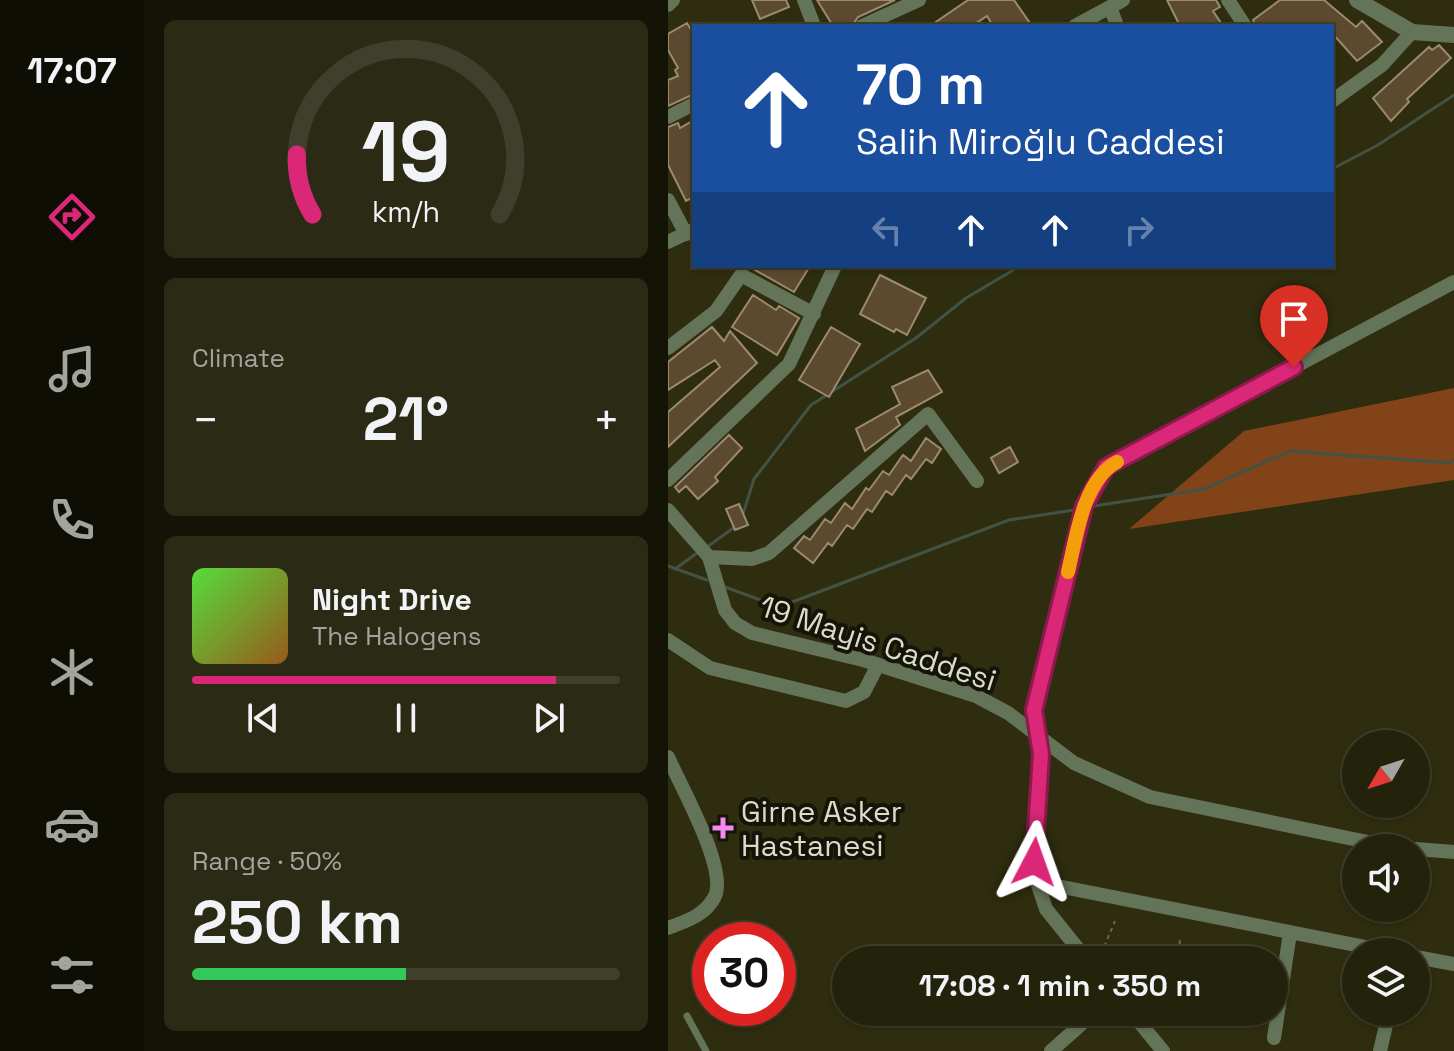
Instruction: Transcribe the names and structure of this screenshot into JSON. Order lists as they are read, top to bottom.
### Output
{
  "streets": {
    "street": ["19 Mayis Caddesi"]
  },
  "places": {
    "health": ["Girne Asker Hastanesi"]
  },
  "north": "bottom left",
  "page": {
    "tabs": "17:07",
    "turn": ["70 m", "Salih Miroğlu Caddesi"],
    "tile": [
      "Climate",
      ["Range · 50%", "250 km"]
    ],
    "heat": ["−", "21°", "+"],
    "song": ["Night Drive", "The Halogens"],
    "limit": "30",
    "trip": "17:08 · 1 min · 350 m",
    "gauge": ["19", "km/h"]
  }
}
